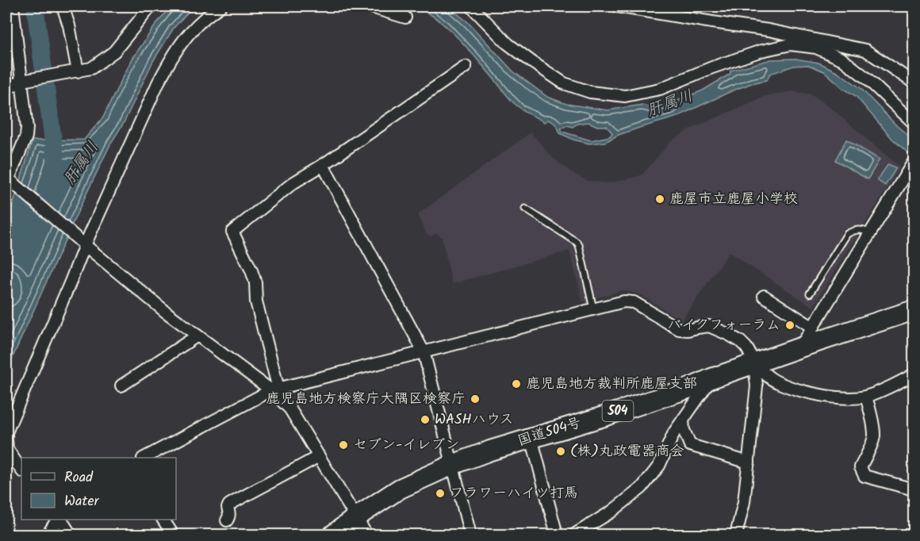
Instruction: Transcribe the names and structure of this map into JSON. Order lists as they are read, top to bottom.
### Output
{
  "streets": {
    "highway": ["504", "国道504号"]
  },
  "water": ["肝属川"],
  "places": [
    "鹿屋市立鹿屋小学校",
    "バイクフォーラム",
    "鹿児島地方裁判所鹿屋支部",
    "鹿児島地方検察庁大隅区検察庁",
    "WASHハウス",
    "セブン-イレブン",
    "(株)丸政電器商会",
    "フラワーハイツ打馬"
  ],
  "legend": ["Road", "Water"]
}
